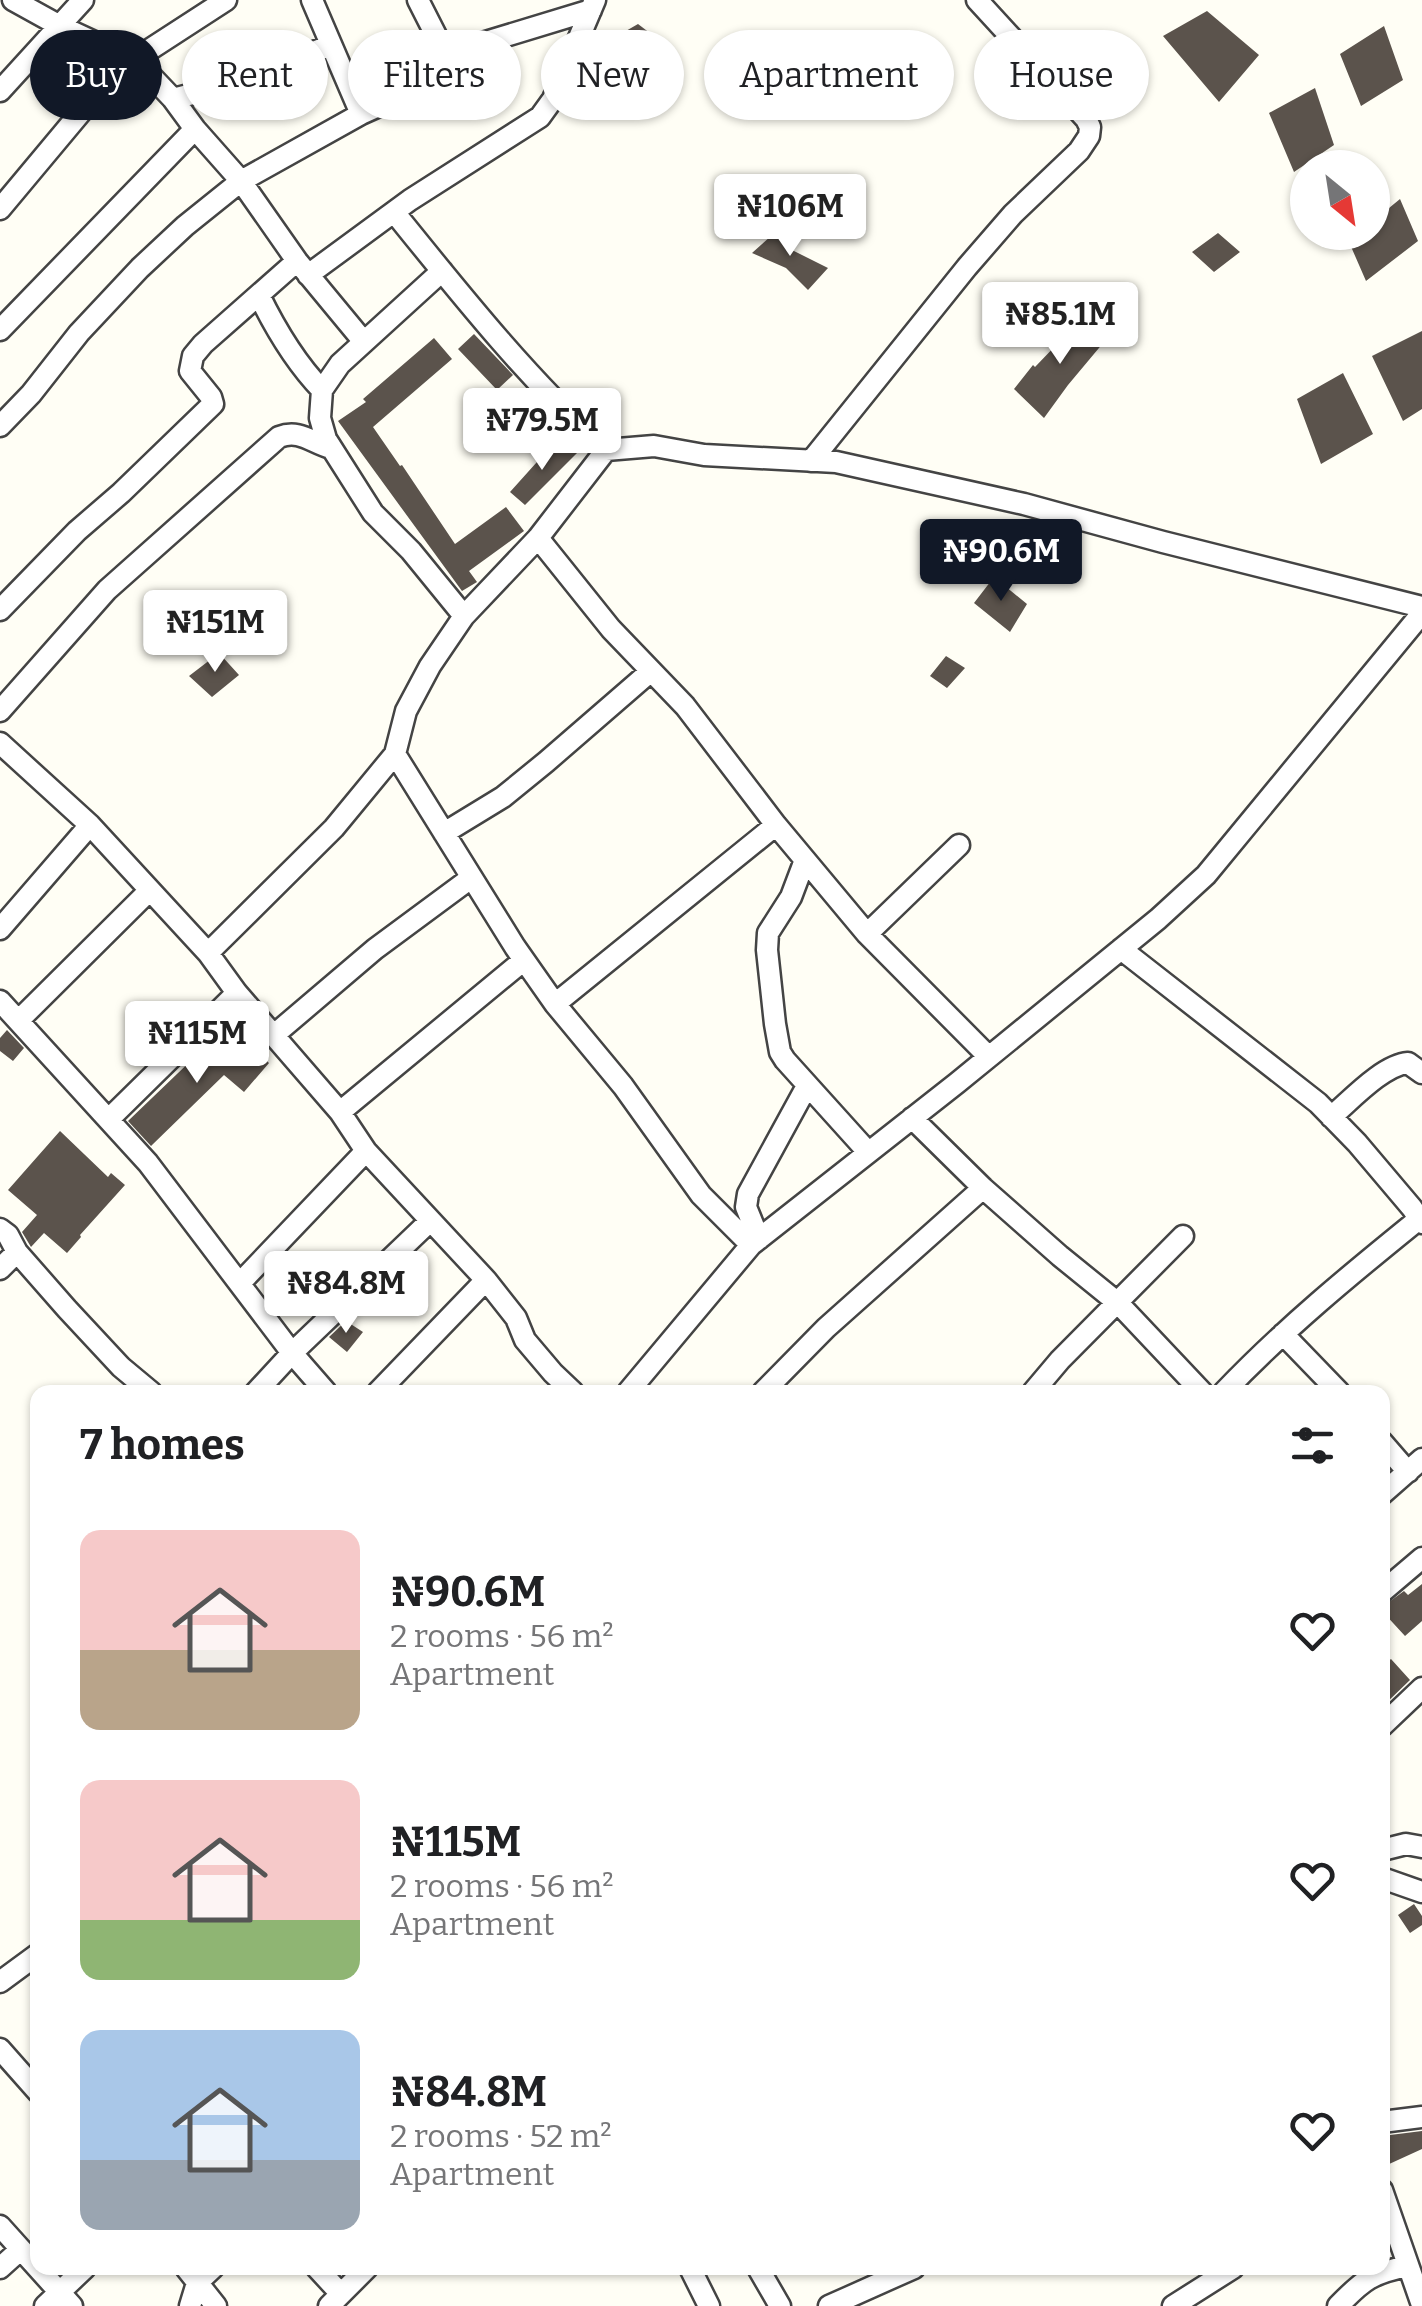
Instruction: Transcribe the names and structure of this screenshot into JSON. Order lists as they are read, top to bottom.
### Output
{
  "north": "bottom right",
  "page": {
    "chip": [
      "Buy",
      "Rent",
      "Filters",
      "New",
      "Apartment",
      "House"
    ],
    "price": [
      "₦106M",
      "₦85.1M",
      "₦79.5M",
      "₦90.6M",
      "₦151M",
      "₦115M",
      "₦84.8M"
    ],
    "heading": "7 homes",
    "list": [
      {
        "name": "₦90.6M",
        "note": "2 rooms · 56 m² · Apartment"
      },
      {
        "name": "₦115M",
        "note": "2 rooms · 56 m² · Apartment"
      },
      {
        "name": "₦84.8M",
        "note": "2 rooms · 52 m² · Apartment"
      }
    ]
  }
}
